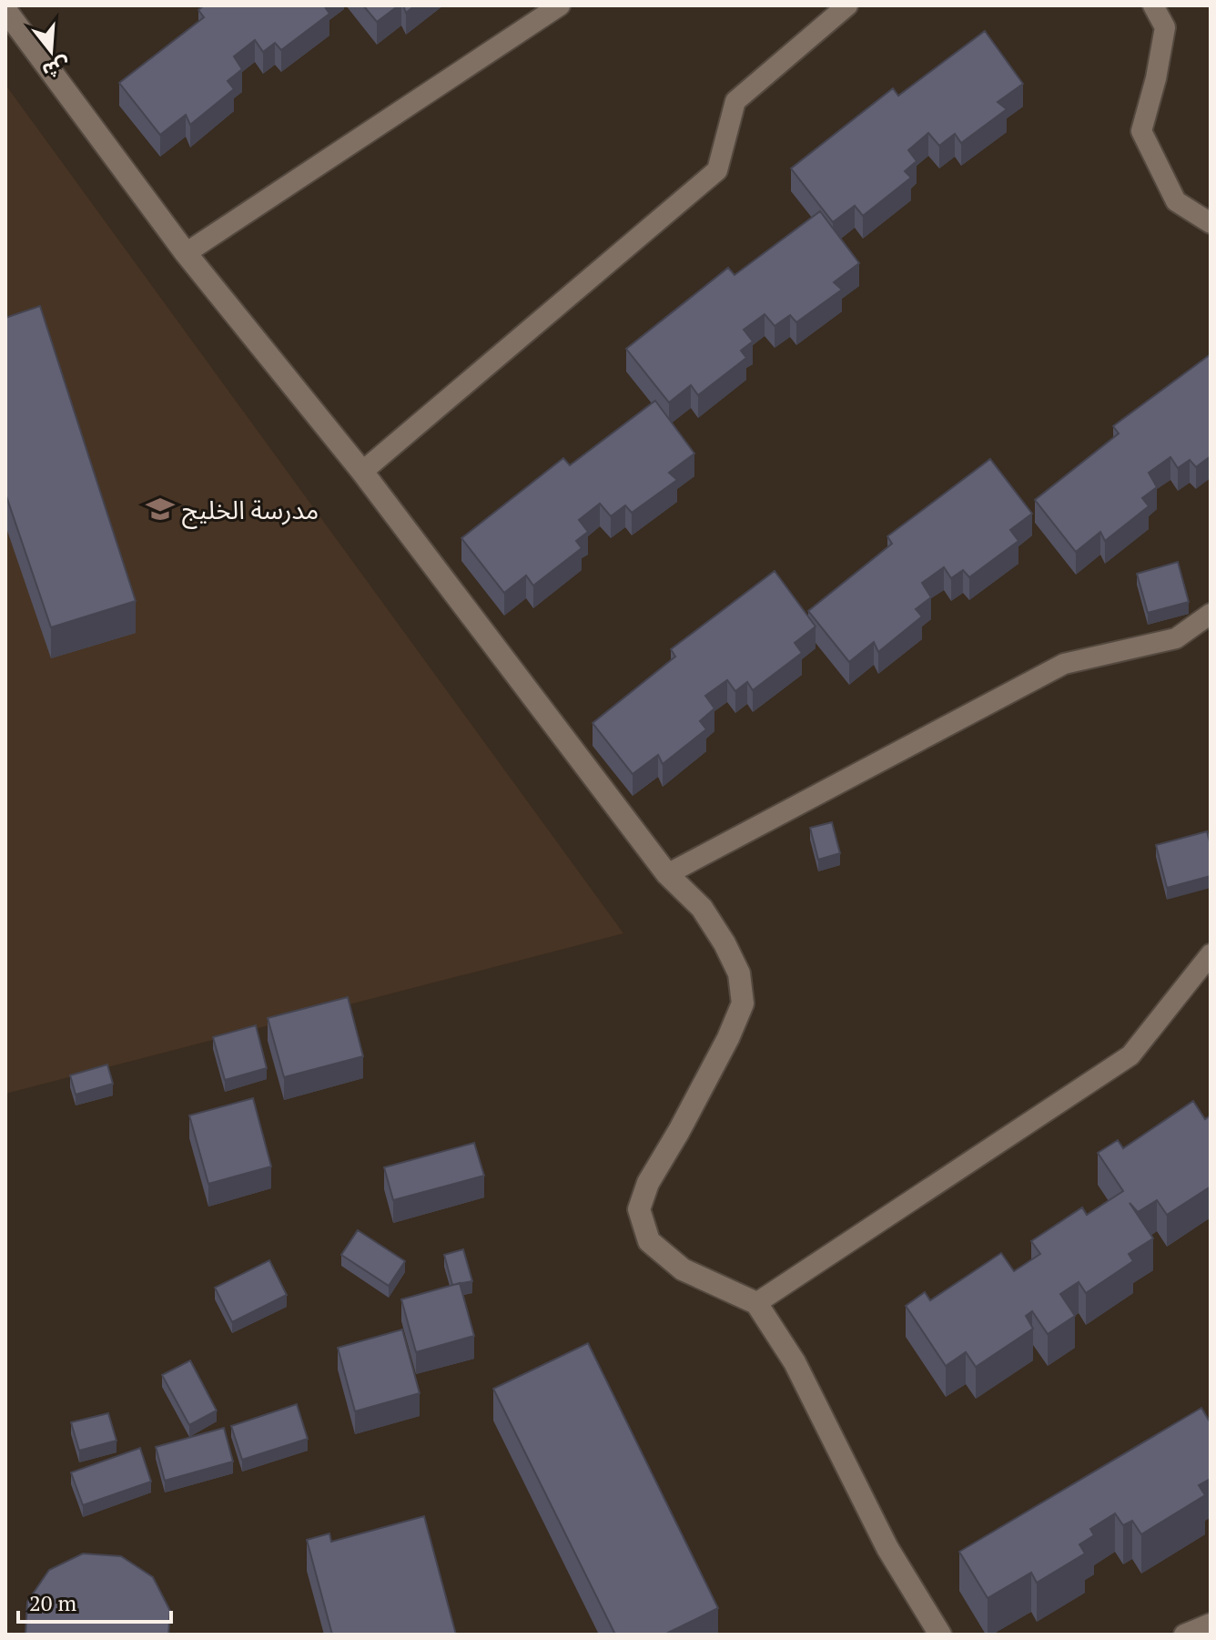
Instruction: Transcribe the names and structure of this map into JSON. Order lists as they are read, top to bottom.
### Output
{
  "places": {
    "school or university": ["مدرسة الخليج"]
  },
  "scale_bar": "20 m",
  "north": "bottom"
}
